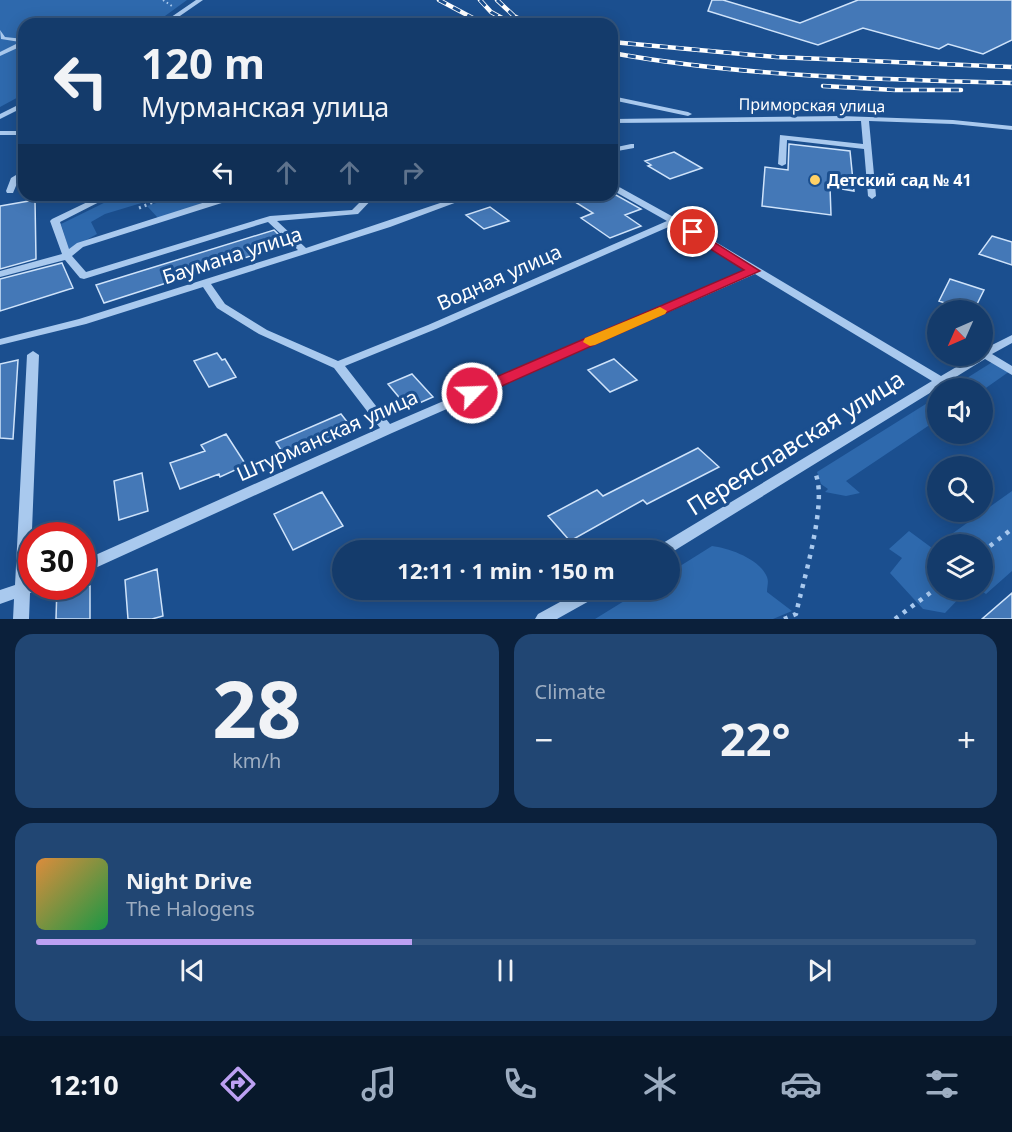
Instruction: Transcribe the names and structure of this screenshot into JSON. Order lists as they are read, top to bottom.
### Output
{
  "streets": {
    "street": [
      "Приморская улица",
      "Баумана улица",
      "Водная улица",
      "Штурманская улица",
      "Переяславская улица"
    ]
  },
  "places": ["Детский сад № 41"],
  "north": "bottom left",
  "page": {
    "turn": ["120 m", "Мурманская улица"],
    "limit": "30",
    "trip": "12:11 · 1 min · 150 m",
    "tile": [
      ["28", "km/h"],
      "Climate"
    ],
    "heat": ["−", "22°", "+"],
    "song": ["Night Drive", "The Halogens"],
    "tabs": "12:10"
  }
}
